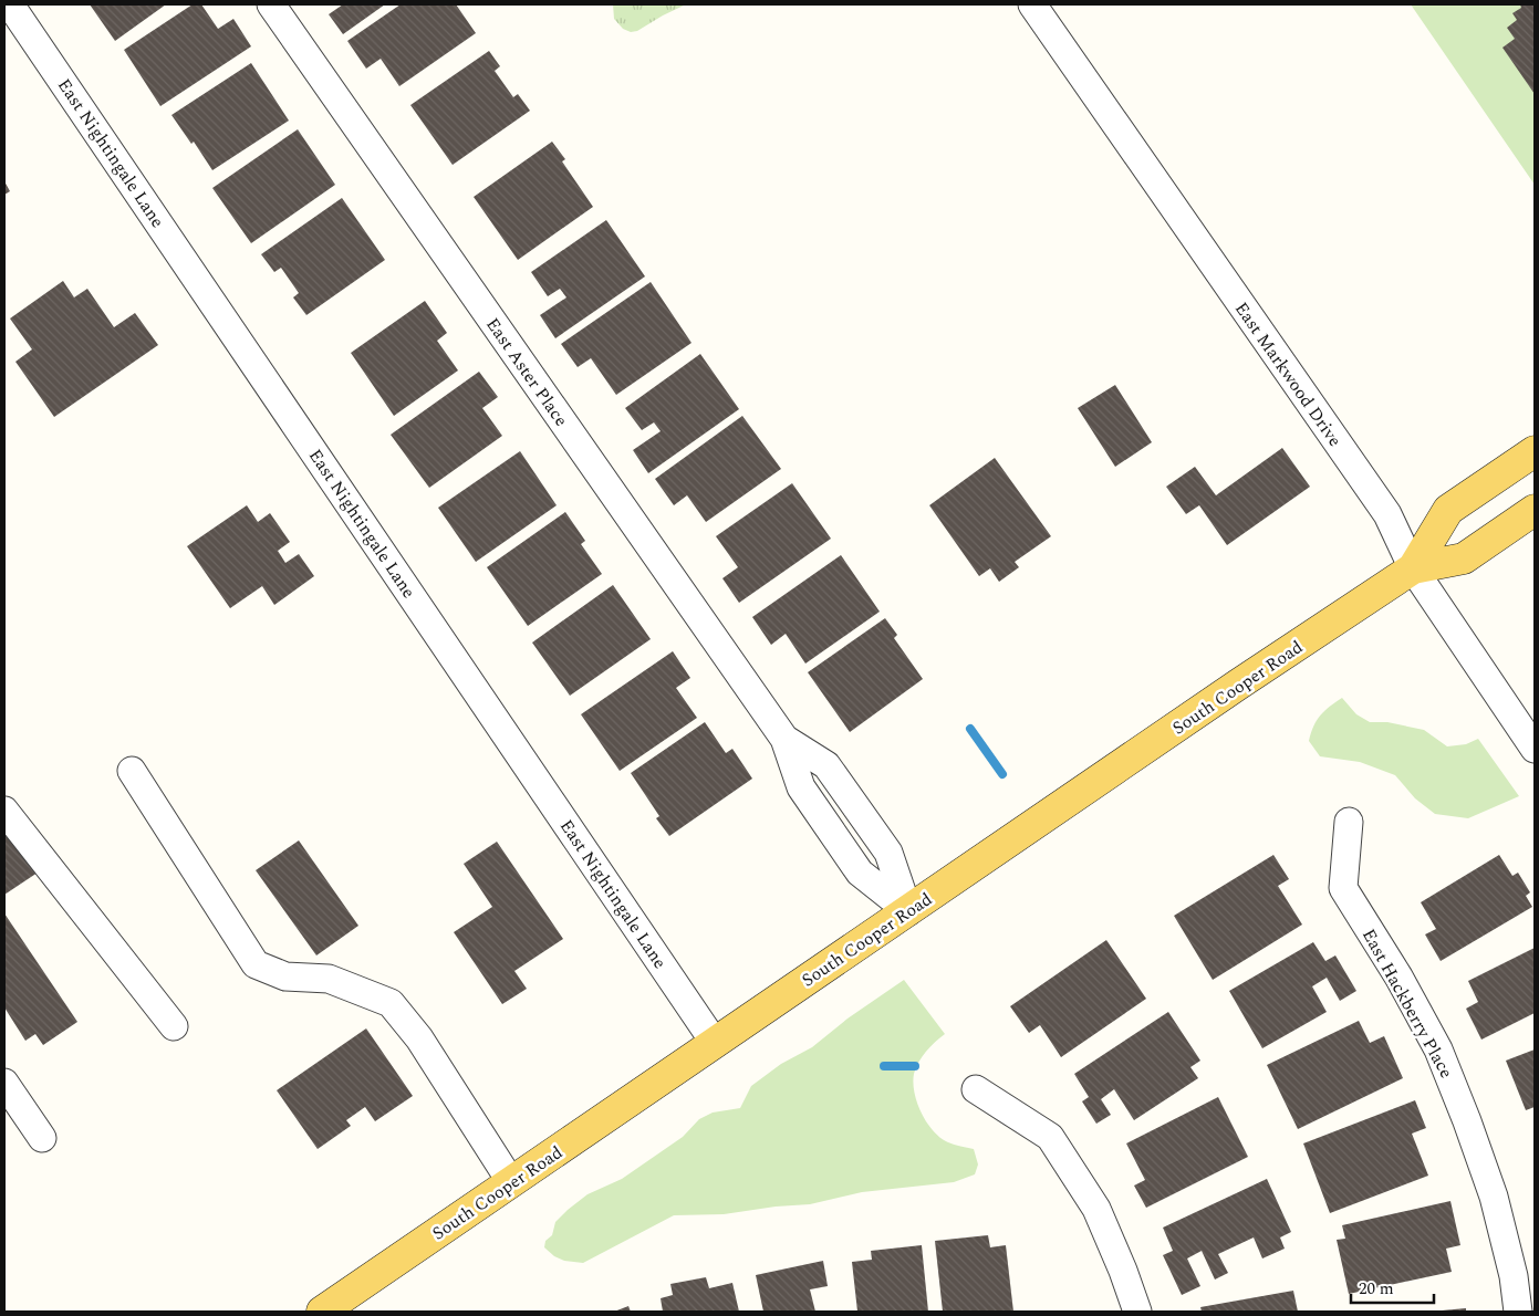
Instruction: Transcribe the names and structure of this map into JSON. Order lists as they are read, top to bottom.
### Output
{
  "streets": {
    "main road": ["South Cooper Road"],
    "street": [
      "East Nightingale Lane",
      "East Aster Place",
      "East Markwood Drive",
      "East Hackberry Place"
    ]
  },
  "crossings": [
    ["East Nightingale Lane", "South Cooper Road"],
    ["East Aster Place", "South Cooper Road"],
    ["East Markwood Drive", "South Cooper Road"]
  ],
  "scale_bar": "20 m"
}
